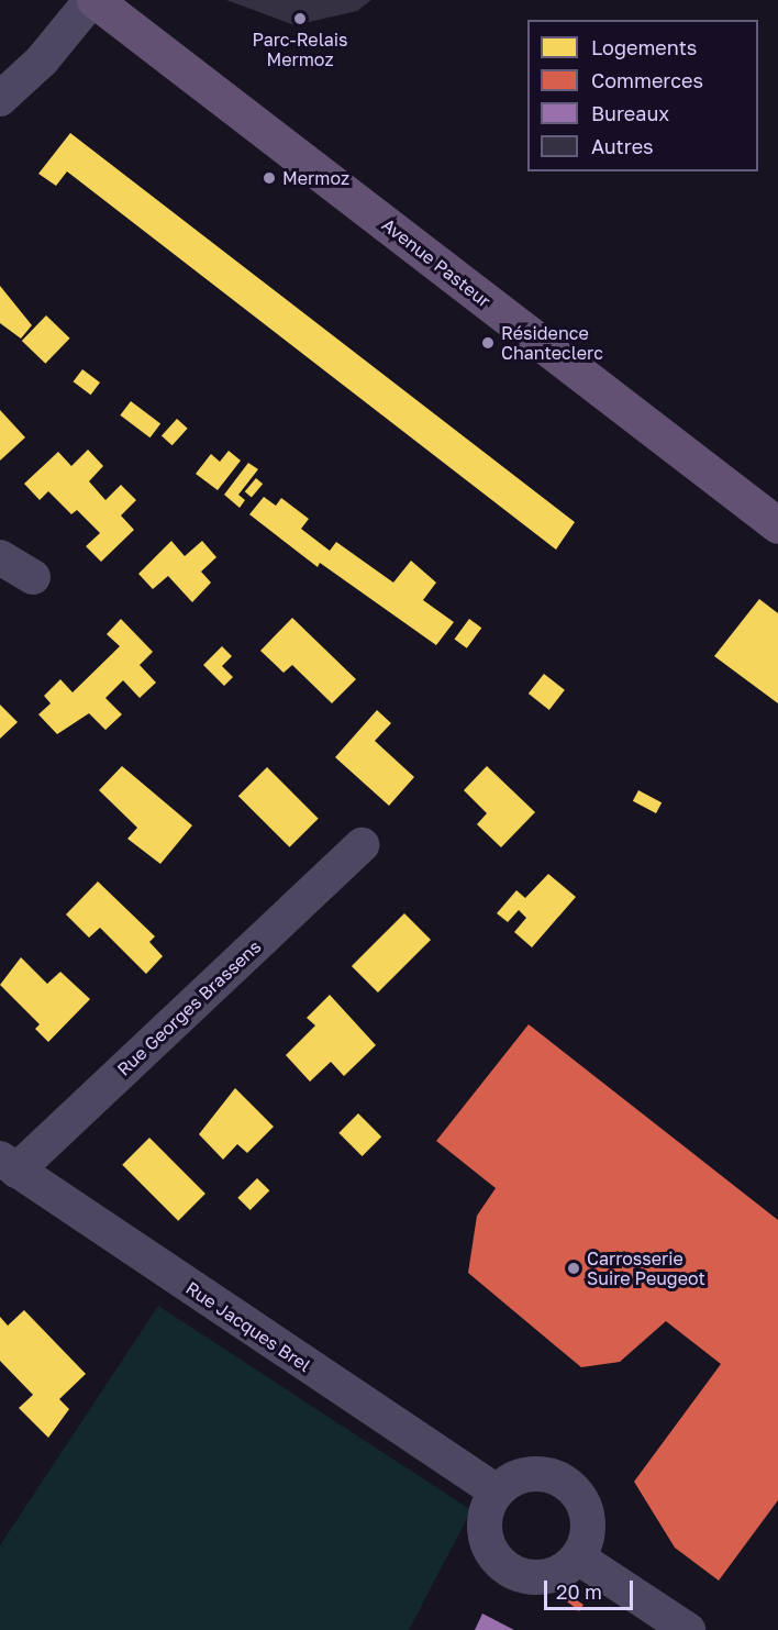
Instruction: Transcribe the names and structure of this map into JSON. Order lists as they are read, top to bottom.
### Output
{
  "streets": {
    "main road": ["Avenue Pasteur"],
    "street": ["Rue Georges Brassens", "Rue Jacques Brel"]
  },
  "crossings": [
    ["Rue Georges Brassens", "Rue Jacques Brel"]
  ],
  "places": [
    "Parc-Relais Mermoz",
    "Mermoz",
    "Résidence Chanteclerc",
    "Carrosserie Suire Peugeot"
  ],
  "legend": [
    "Logements",
    "Commerces",
    "Bureaux",
    "Autres"
  ],
  "scale_bar": "20 m"
}
